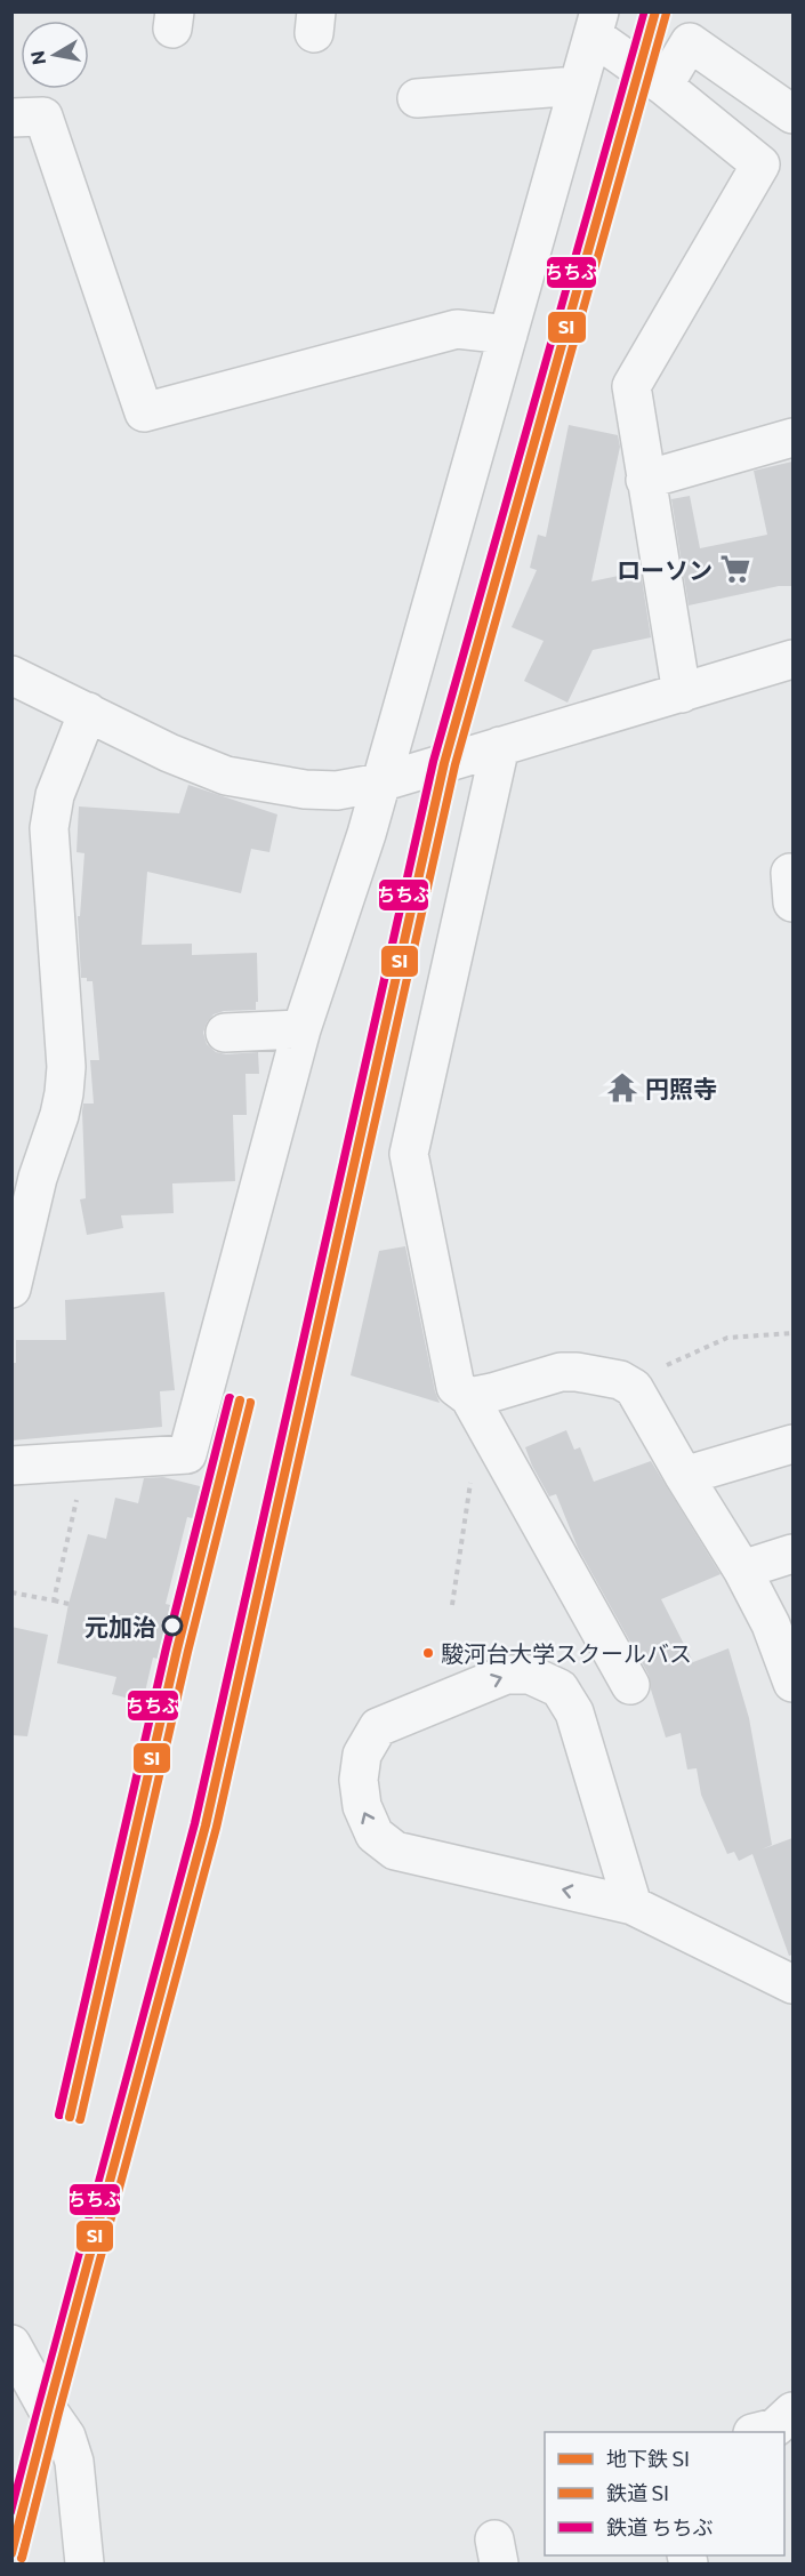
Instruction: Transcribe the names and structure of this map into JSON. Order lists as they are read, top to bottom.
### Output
{
  "places": {
    "supermarket": ["ローソン"],
    "temple": ["円照寺"],
    "other": ["元加治", "駿河台大学スクールバス"]
  },
  "lines": ["metro line SI", "rail line ちちぶ", "rail line SI"],
  "legend": ["地下鉄 SI", "鉄道 SI", "鉄道 ちちぶ"],
  "north": "left"
}
